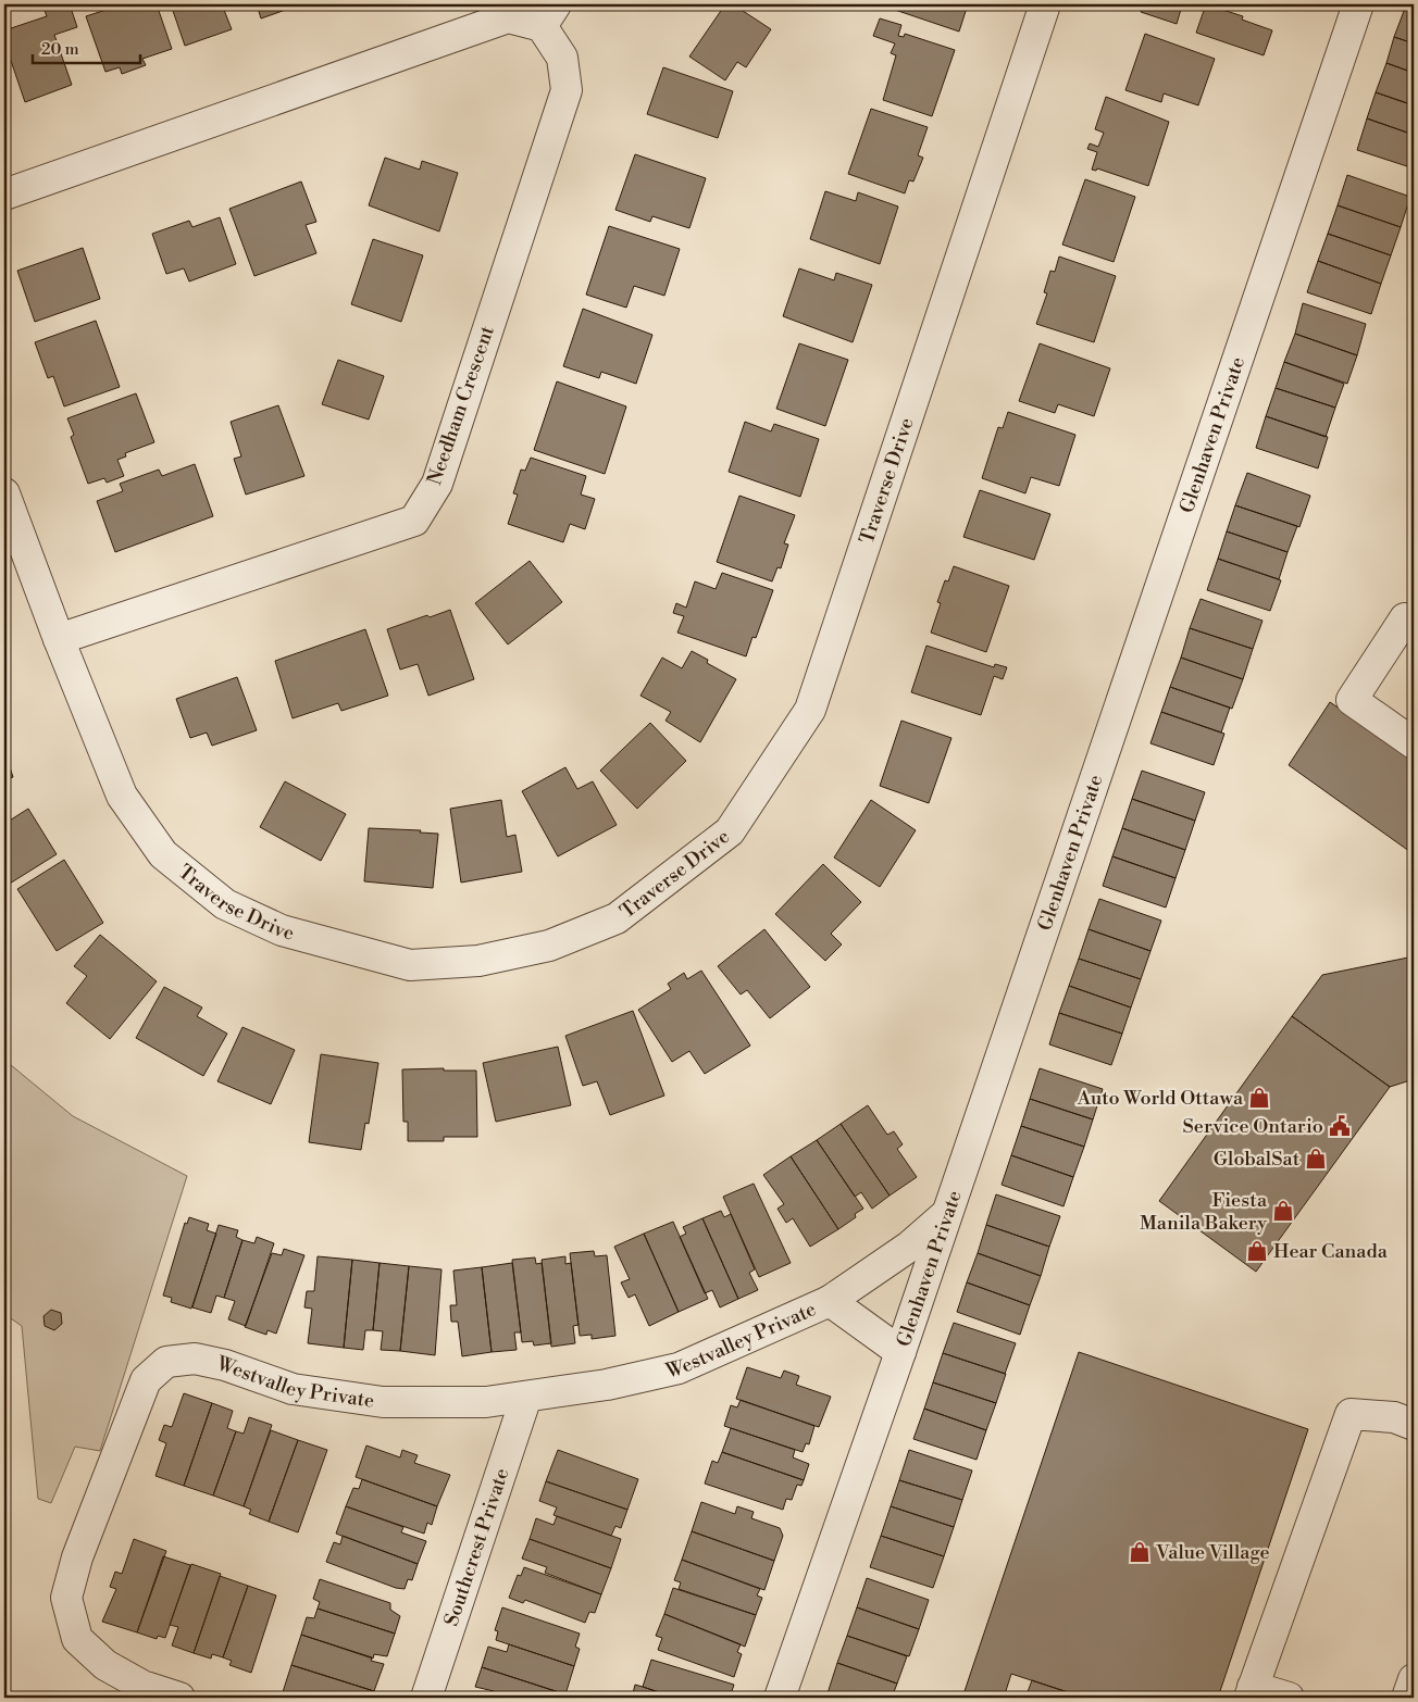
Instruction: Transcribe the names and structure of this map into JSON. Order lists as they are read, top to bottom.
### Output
{
  "streets": {
    "street": [
      "Needham Crescent",
      "Glenhaven Private",
      "Traverse Drive",
      "Westvalley Private",
      "Southcrest Private"
    ]
  },
  "crossings": [
    ["Needham Crescent", "Traverse Drive"],
    ["Glenhaven Private", "Westvalley Private"],
    ["Westvalley Private", "Southcrest Private"]
  ],
  "places": {
    "shop": [
      "Auto World Ottawa",
      "GlobalSat",
      "Fiesta Manila Bakery",
      "Hear Canada",
      "Value Village"
    ],
    "public building": ["Service Ontario"]
  },
  "scale_bar": "20 m"
}
